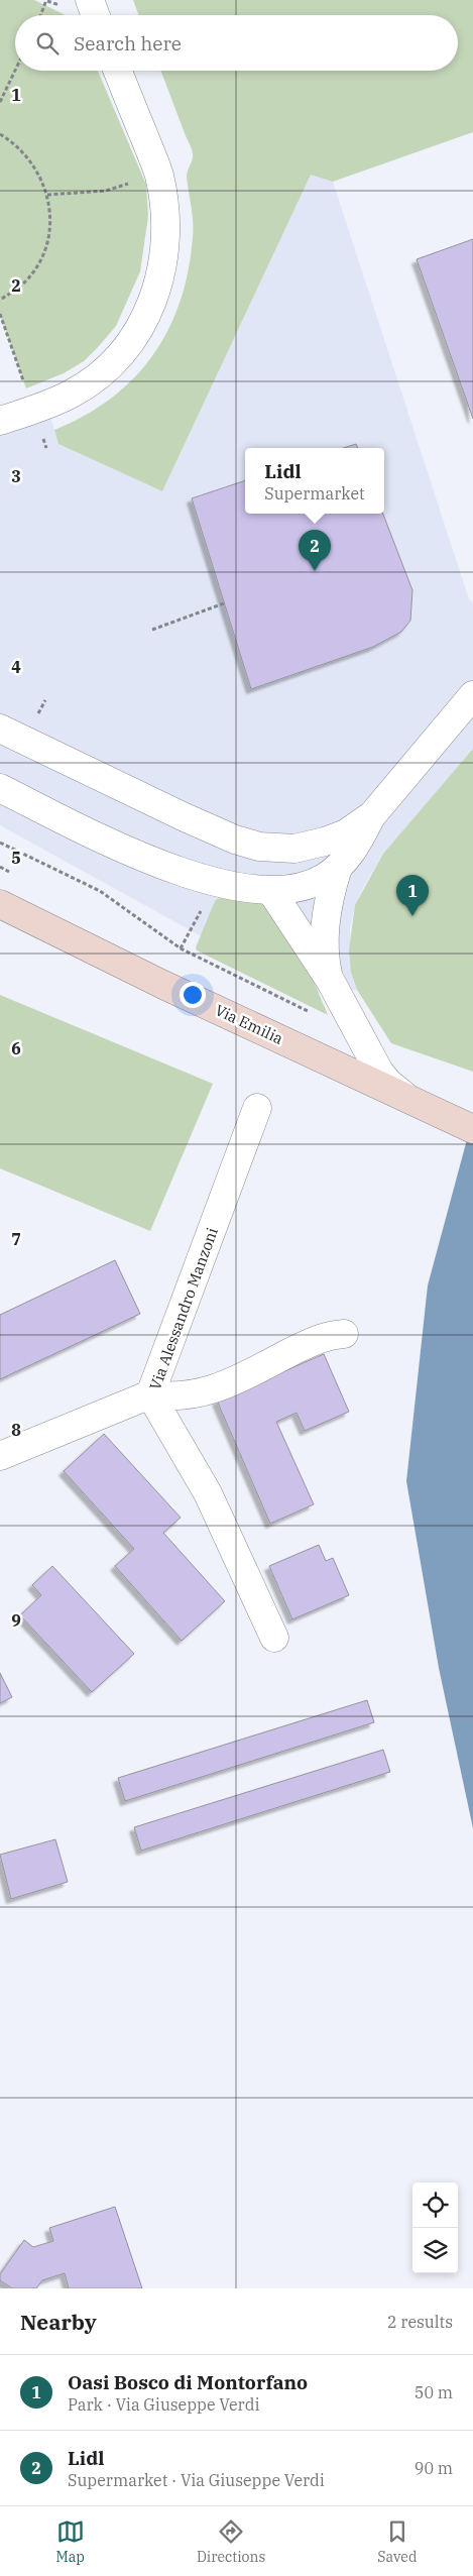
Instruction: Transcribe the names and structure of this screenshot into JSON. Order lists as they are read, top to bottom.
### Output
{
  "streets": {
    "street": ["Via Emilia", "Via Alessandro Manzoni"]
  },
  "page": {
    "search": "Search here",
    "popup": ["Lidl", "Supermarket"],
    "pins": ["2", "1"],
    "heading": ["Nearby", "2 results"],
    "list": [
      {
        "mark": "1",
        "name": "Oasi Bosco di Montorfano",
        "note": "Park · Via Giuseppe Verdi",
        "value": "50 m"
      },
      {
        "mark": "2",
        "name": "Lidl",
        "note": "Supermarket · Via Giuseppe Verdi",
        "value": "90 m"
      }
    ],
    "nav": ["Map", "Directions", "Saved"]
  },
  "grid": {
    "rows": [
      "1",
      "2",
      "3",
      "4",
      "5",
      "6",
      "7",
      "8",
      "9"
    ]
  }
}
